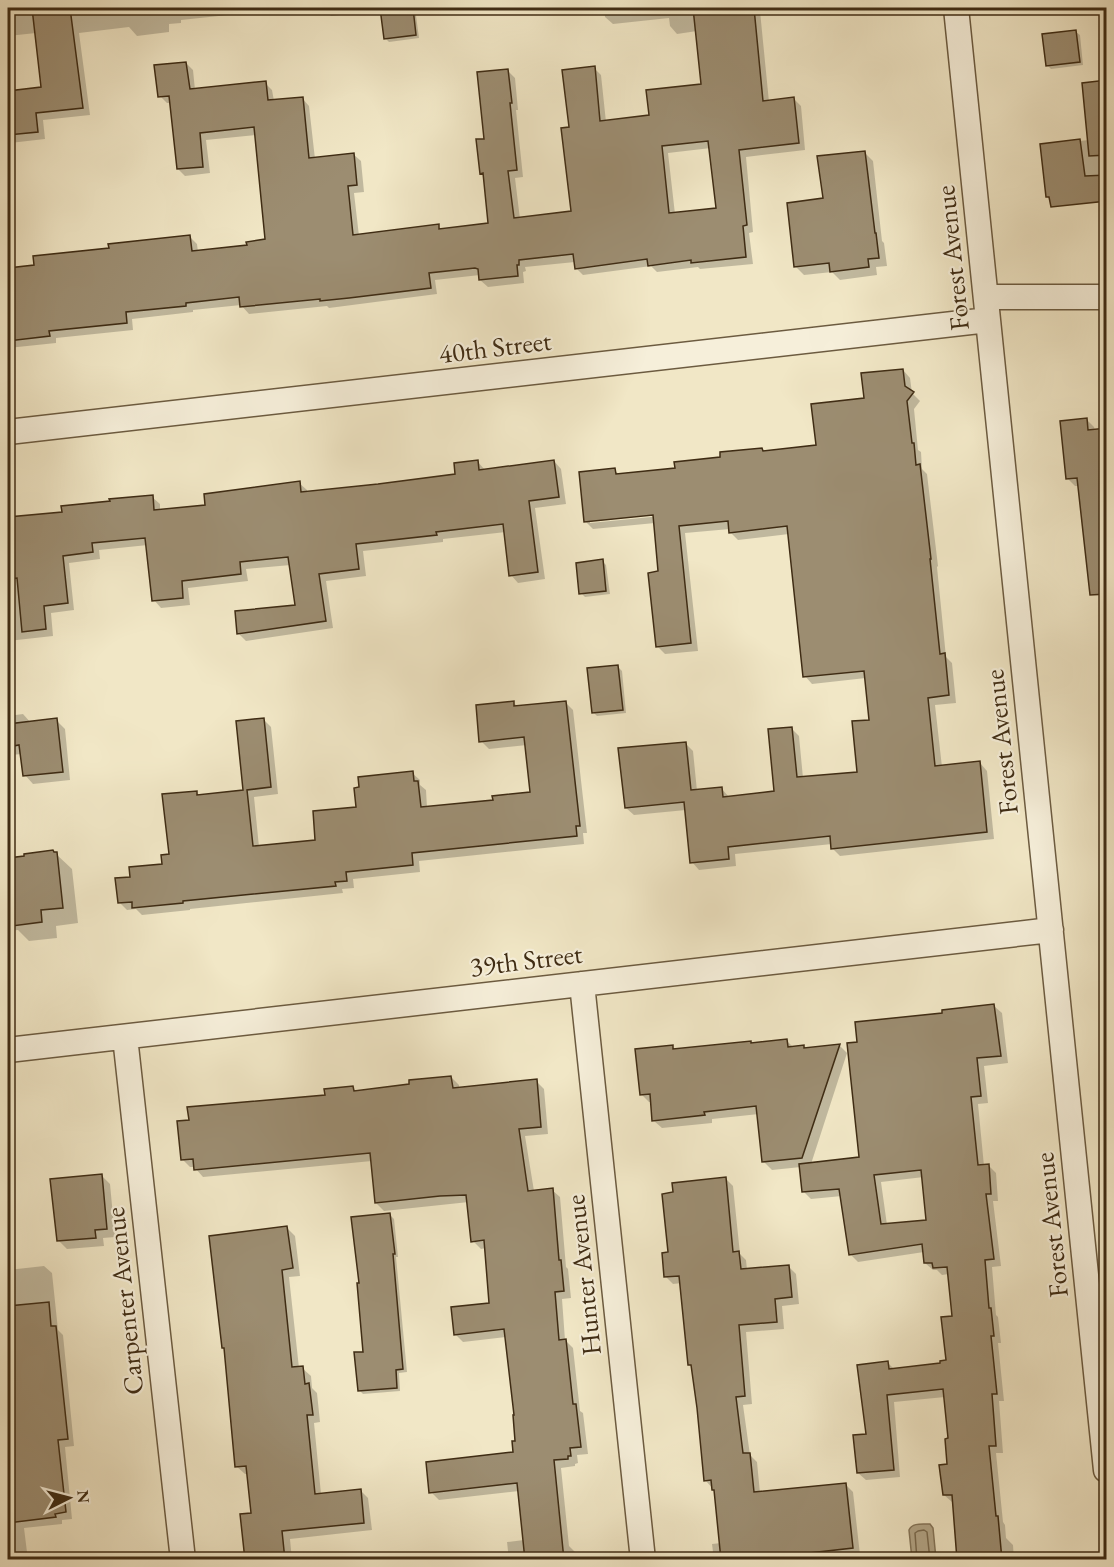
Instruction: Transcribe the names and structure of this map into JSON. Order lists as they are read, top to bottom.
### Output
{
  "streets": {
    "street": [
      "Forest Avenue",
      "40th Street",
      "39th Street",
      "Hunter Avenue",
      "Carpenter Avenue"
    ]
  },
  "crossings": [
    ["Forest Avenue", "40th Street"],
    ["Forest Avenue", "39th Street"],
    ["39th Street", "Hunter Avenue"],
    ["39th Street", "Carpenter Avenue"]
  ],
  "north": "right"
}
